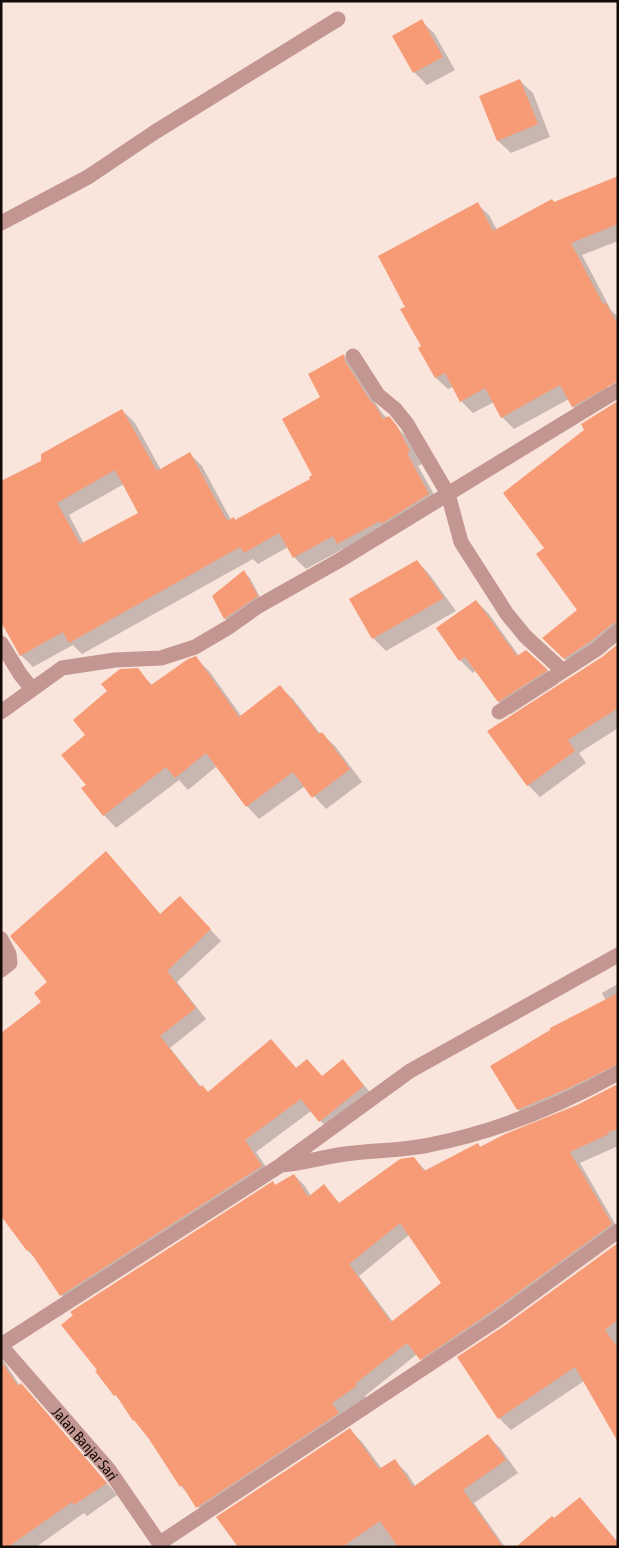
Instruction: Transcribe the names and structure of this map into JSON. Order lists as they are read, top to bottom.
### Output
{
  "streets": {
    "street": ["Jalan Banjar Sari"]
  }
}
